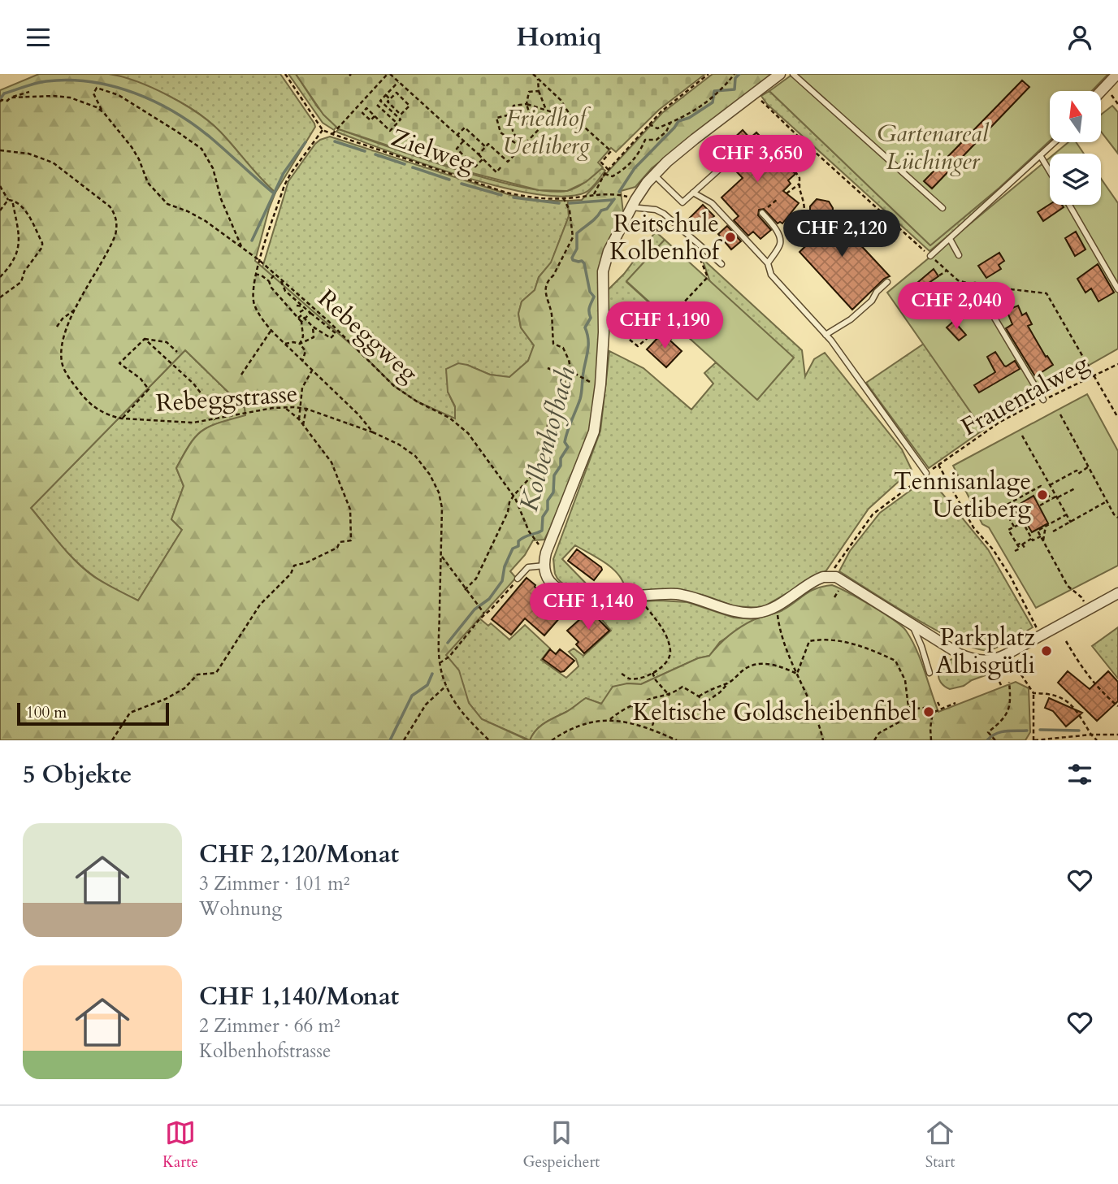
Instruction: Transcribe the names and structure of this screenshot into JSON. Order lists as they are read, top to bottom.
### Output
{
  "streets": {
    "path": [
      "Zielweg",
      "Rebeggweg",
      "Frauentalweg",
      "Rebeggstrasse"
    ]
  },
  "water": ["Kolbenhofbach"],
  "parks": ["Friedhof Uetliberg", "Gartenareal Lüchinger"],
  "places": [
    "Reitschule Kolbenhof",
    "Tennisanlage Uetliberg",
    "Parkplatz Albisgütli",
    "Keltische Goldscheibenfibel"
  ],
  "scale_bar": "100 m",
  "north": "top",
  "page": {
    "header": "Homiq",
    "price": [
      "CHF 3,650",
      "CHF 2,120",
      "CHF 2,040",
      "CHF 1,190",
      "CHF 1,140"
    ],
    "scale": "100 m",
    "heading": "5 Objekte",
    "list": [
      {
        "name": "CHF 2,120/Monat",
        "note": "3 Zimmer · 101 m² · Wohnung"
      },
      {
        "name": "CHF 1,140/Monat",
        "note": "2 Zimmer · 66 m² · Kolbenhofstrasse"
      }
    ],
    "tabs": ["Karte", "Gespeichert", "Start"]
  }
}
